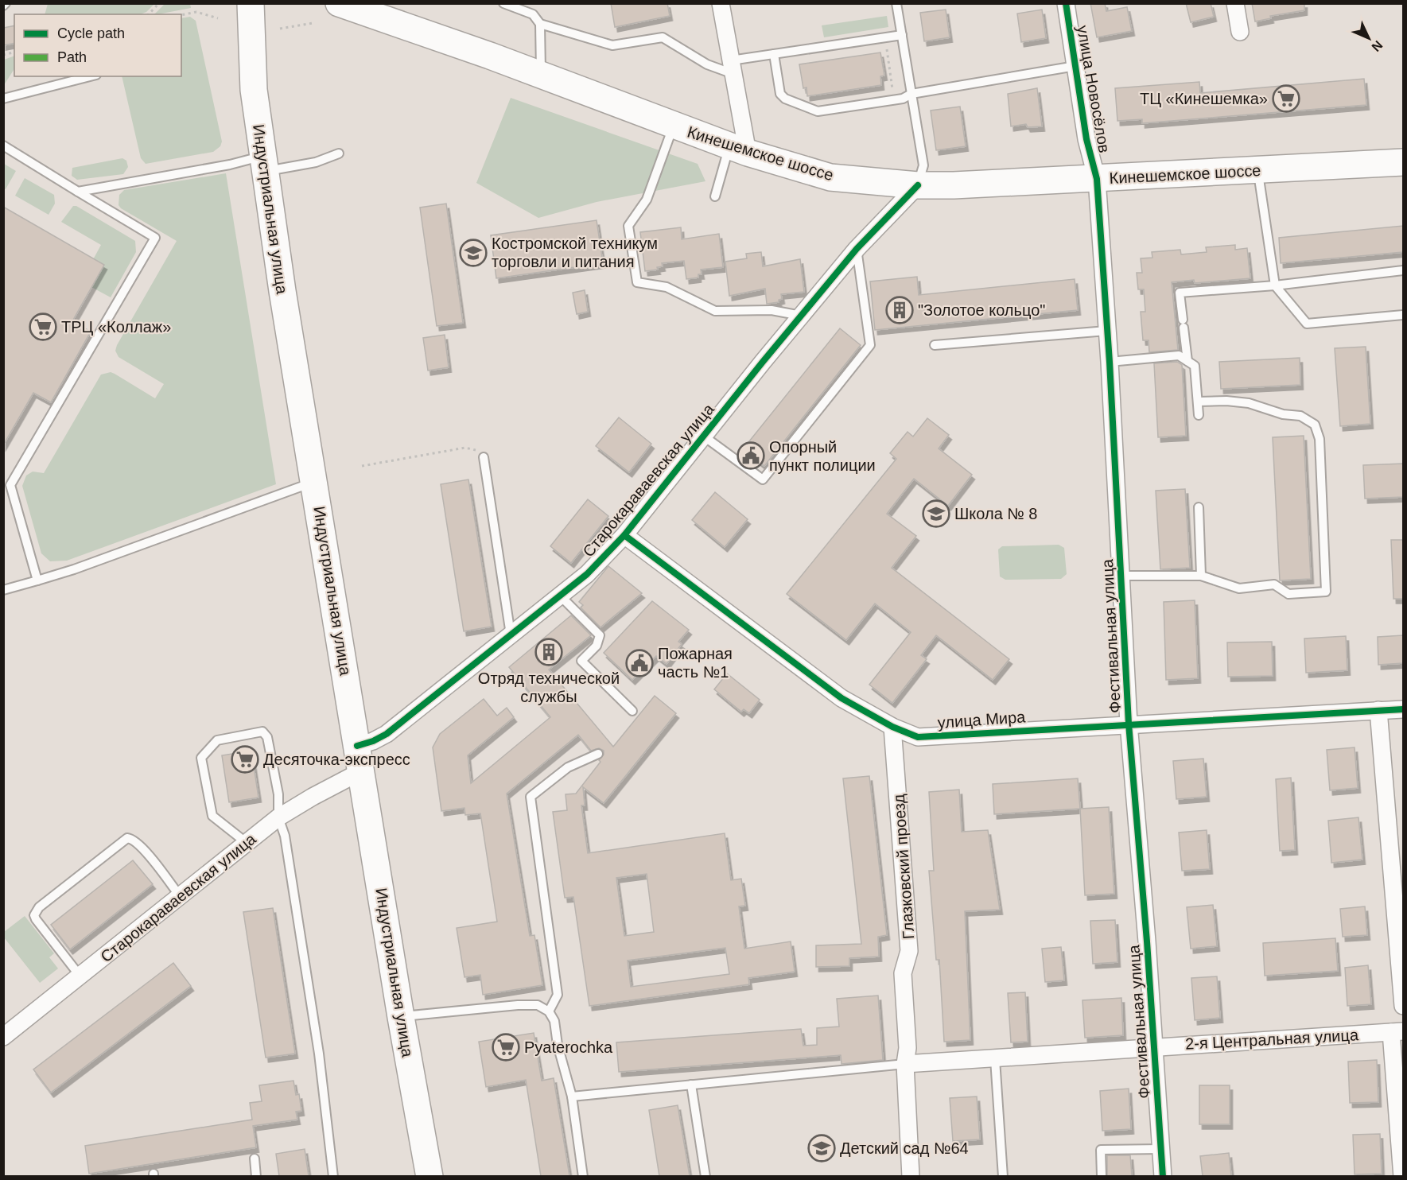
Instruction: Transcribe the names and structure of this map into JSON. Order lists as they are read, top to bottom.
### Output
{
  "streets": {
    "main road": ["Кинешемское шоссе", "Индустриальная улица"],
    "street": [
      "улица Новосёлов",
      "Старокараваевская улица",
      "Фестивальная улица",
      "улица Мира",
      "Глазковский проезд",
      "2-я Центральная улица"
    ]
  },
  "crossings": [
    ["улица Новосёлов", "Кинешемское шоссе"],
    ["улица Новосёлов", "Фестивальная улица"],
    ["Кинешемское шоссе", "Старокараваевская улица"],
    ["Кинешемское шоссе", "Фестивальная улица"],
    ["Индустриальная улица", "Старокараваевская улица"],
    ["Старокараваевская улица", "улица Мира"],
    ["Фестивальная улица", "улица Мира"],
    ["Фестивальная улица", "2-я Центральная улица"],
    ["улица Мира", "Глазковский проезд"],
    ["Глазковский проезд", "2-я Центральная улица"]
  ],
  "places": {
    "supermarket": [
      "ТЦ «Кинешемка»",
      "ТРЦ «Коллаж»",
      "Десяточка-экспресс",
      "Pyaterochka"
    ],
    "school or university": ["Костромской техникум торговли и питания", "Школа № 8", "Детский сад №64"],
    "building": ["\"Золотое кольцо\"", "Отряд технической службы"],
    "public building": ["Опорный пункт полиции", "Пожарная часть №1"]
  },
  "legend": ["Cycle path", "Path"],
  "north": "bottom right"
}
